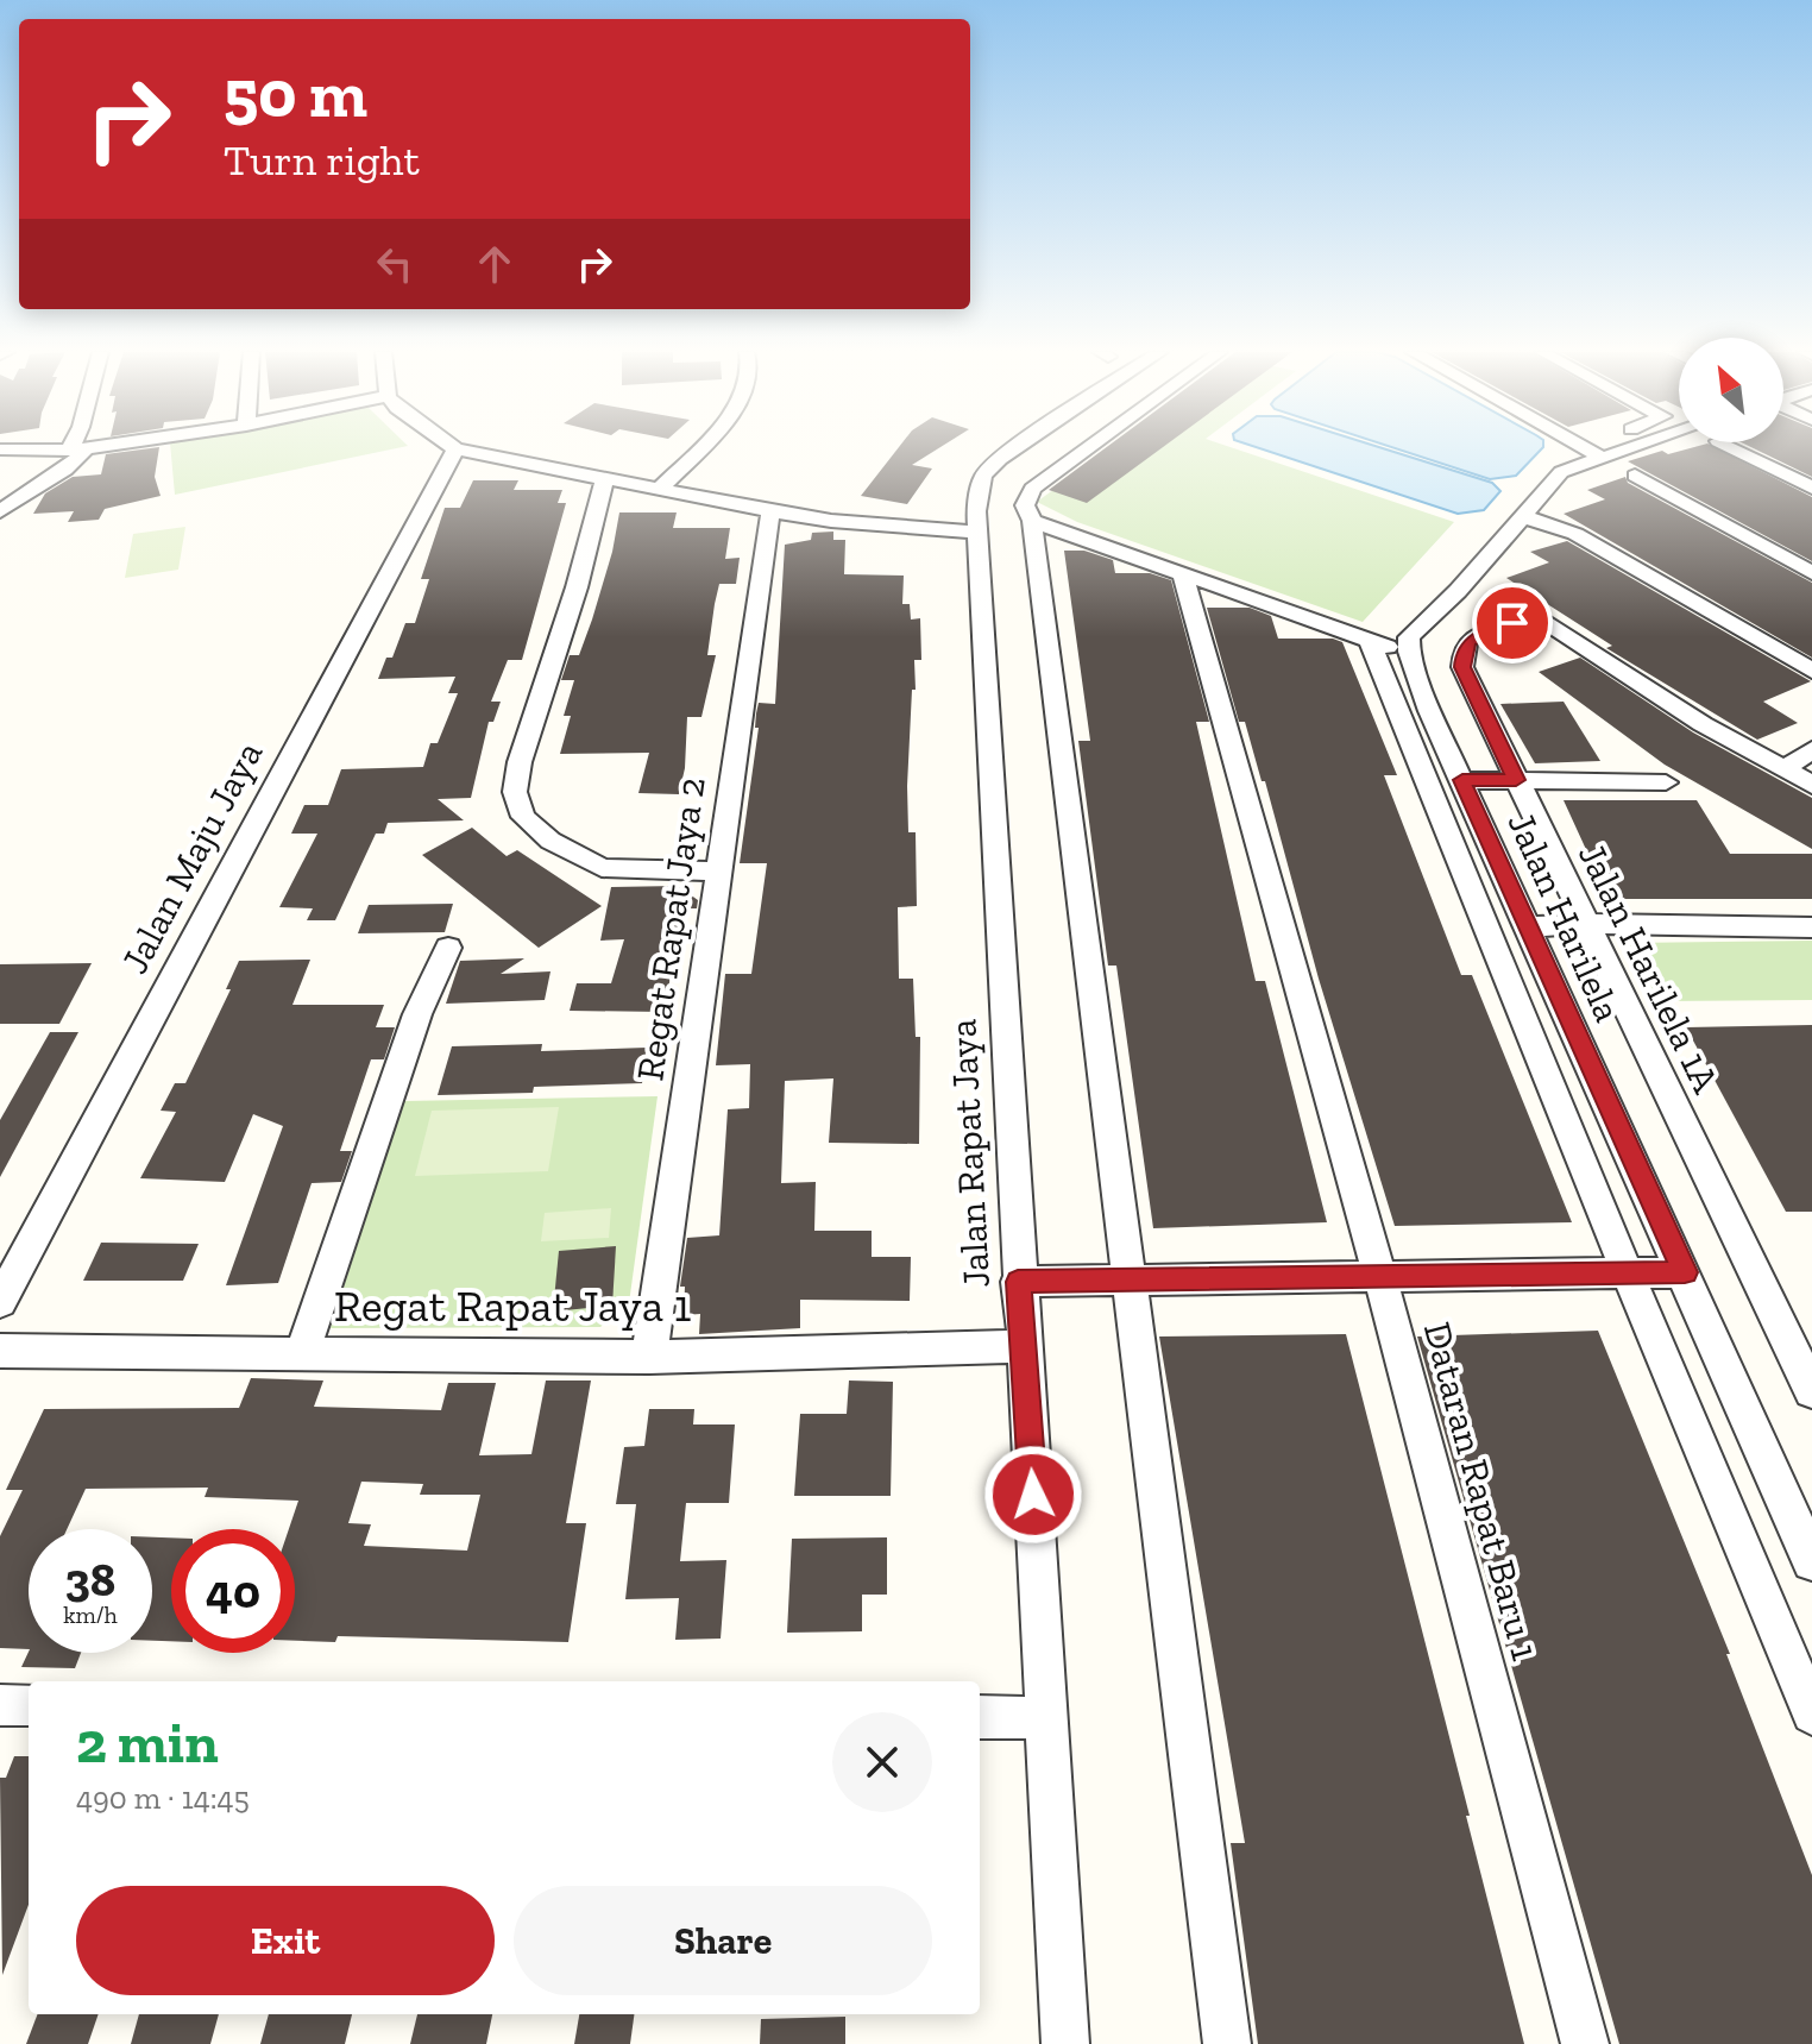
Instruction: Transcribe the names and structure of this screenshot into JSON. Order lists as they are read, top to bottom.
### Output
{
  "streets": {
    "street": [
      "Jalan Maju Jaya",
      "Jalan Harilela",
      "Regat Rapat Jaya 2",
      "Jalan Harilela 1A",
      "Jalan Rapat Jaya",
      "Regat Rapat Jaya 1",
      "Dataran Rapat Baru 1"
    ]
  },
  "crossings": [
    ["Regat Rapat Jaya 2", "Regat Rapat Jaya 1"],
    ["Jalan Rapat Jaya", "Regat Rapat Jaya 1"]
  ],
  "north": "top left",
  "page": {
    "turn": ["50 m", "Turn right"],
    "speed": "38 km/h",
    "limit": "40",
    "heading": ["2 min", "490 m · 14:45"],
    "buttons": ["Exit", "Share"]
  }
}
